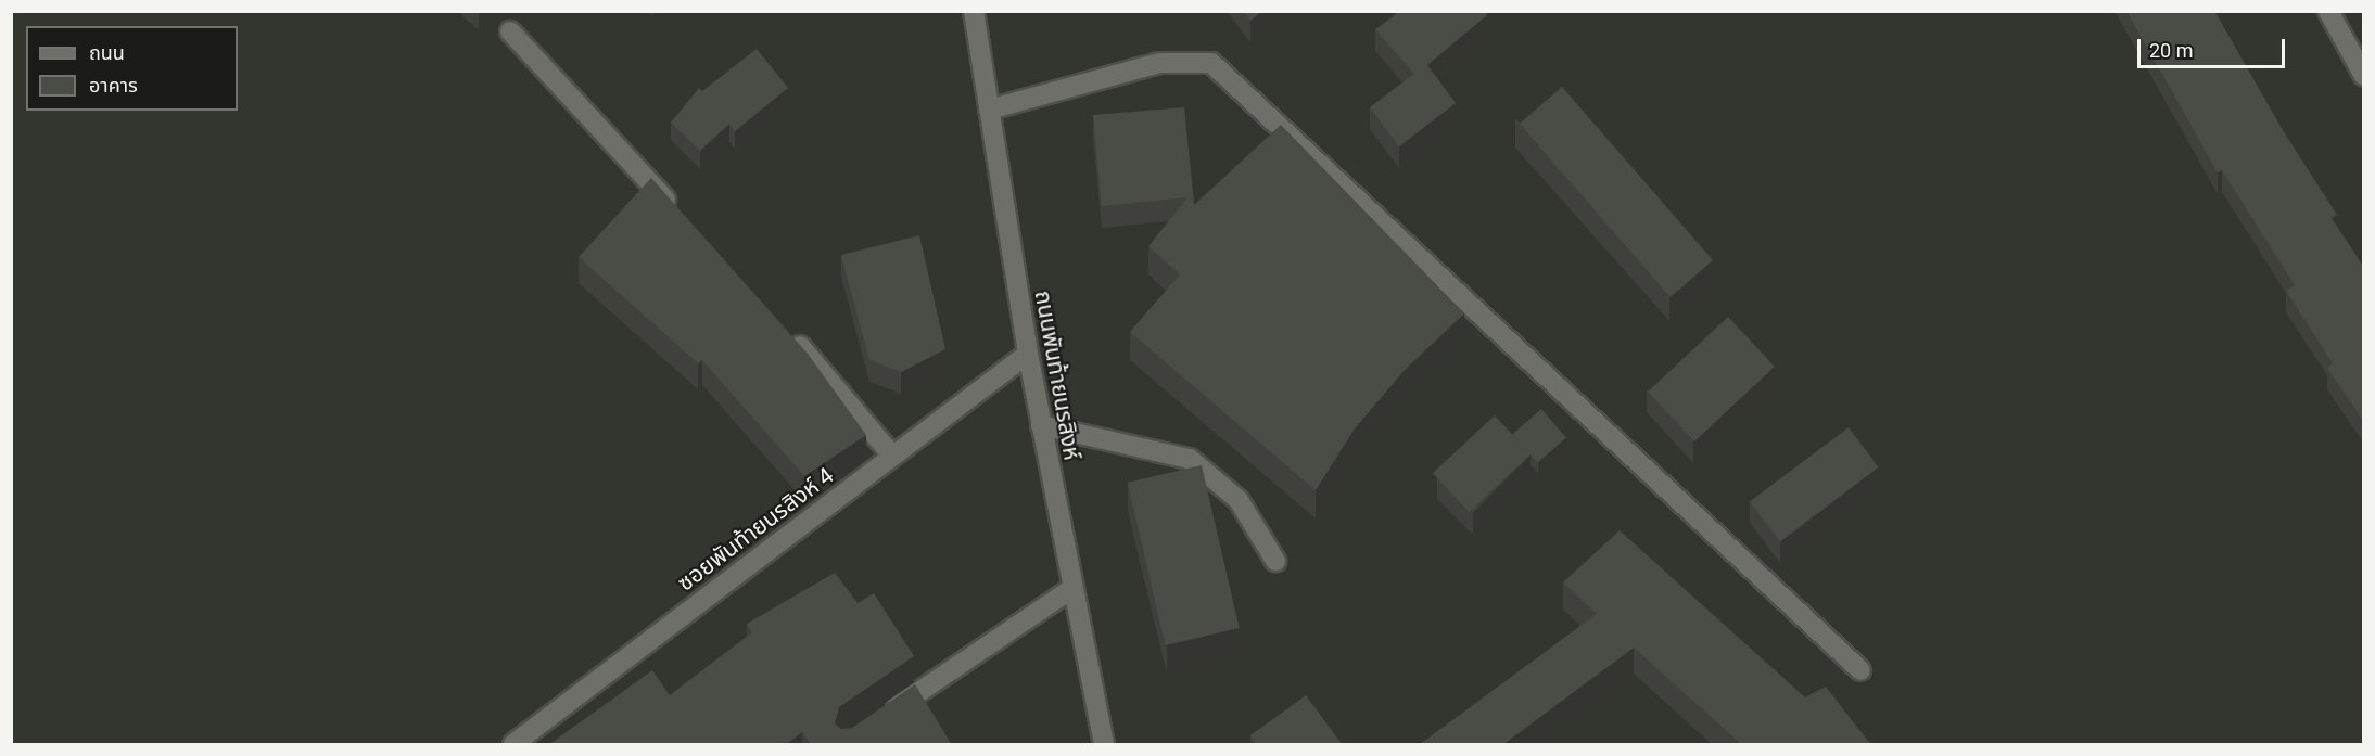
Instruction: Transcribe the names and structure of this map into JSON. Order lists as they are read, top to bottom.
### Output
{
  "streets": {
    "street": ["ถนนพันท้ายนรสิงห์", "ซอยพันท้ายนรสิงห์ 4"]
  },
  "crossings": [
    ["ถนนพันท้ายนรสิงห์", "ซอยพันท้ายนรสิงห์ 4"]
  ],
  "legend": ["ถนน", "อาคาร"],
  "scale_bar": "20 m"
}
